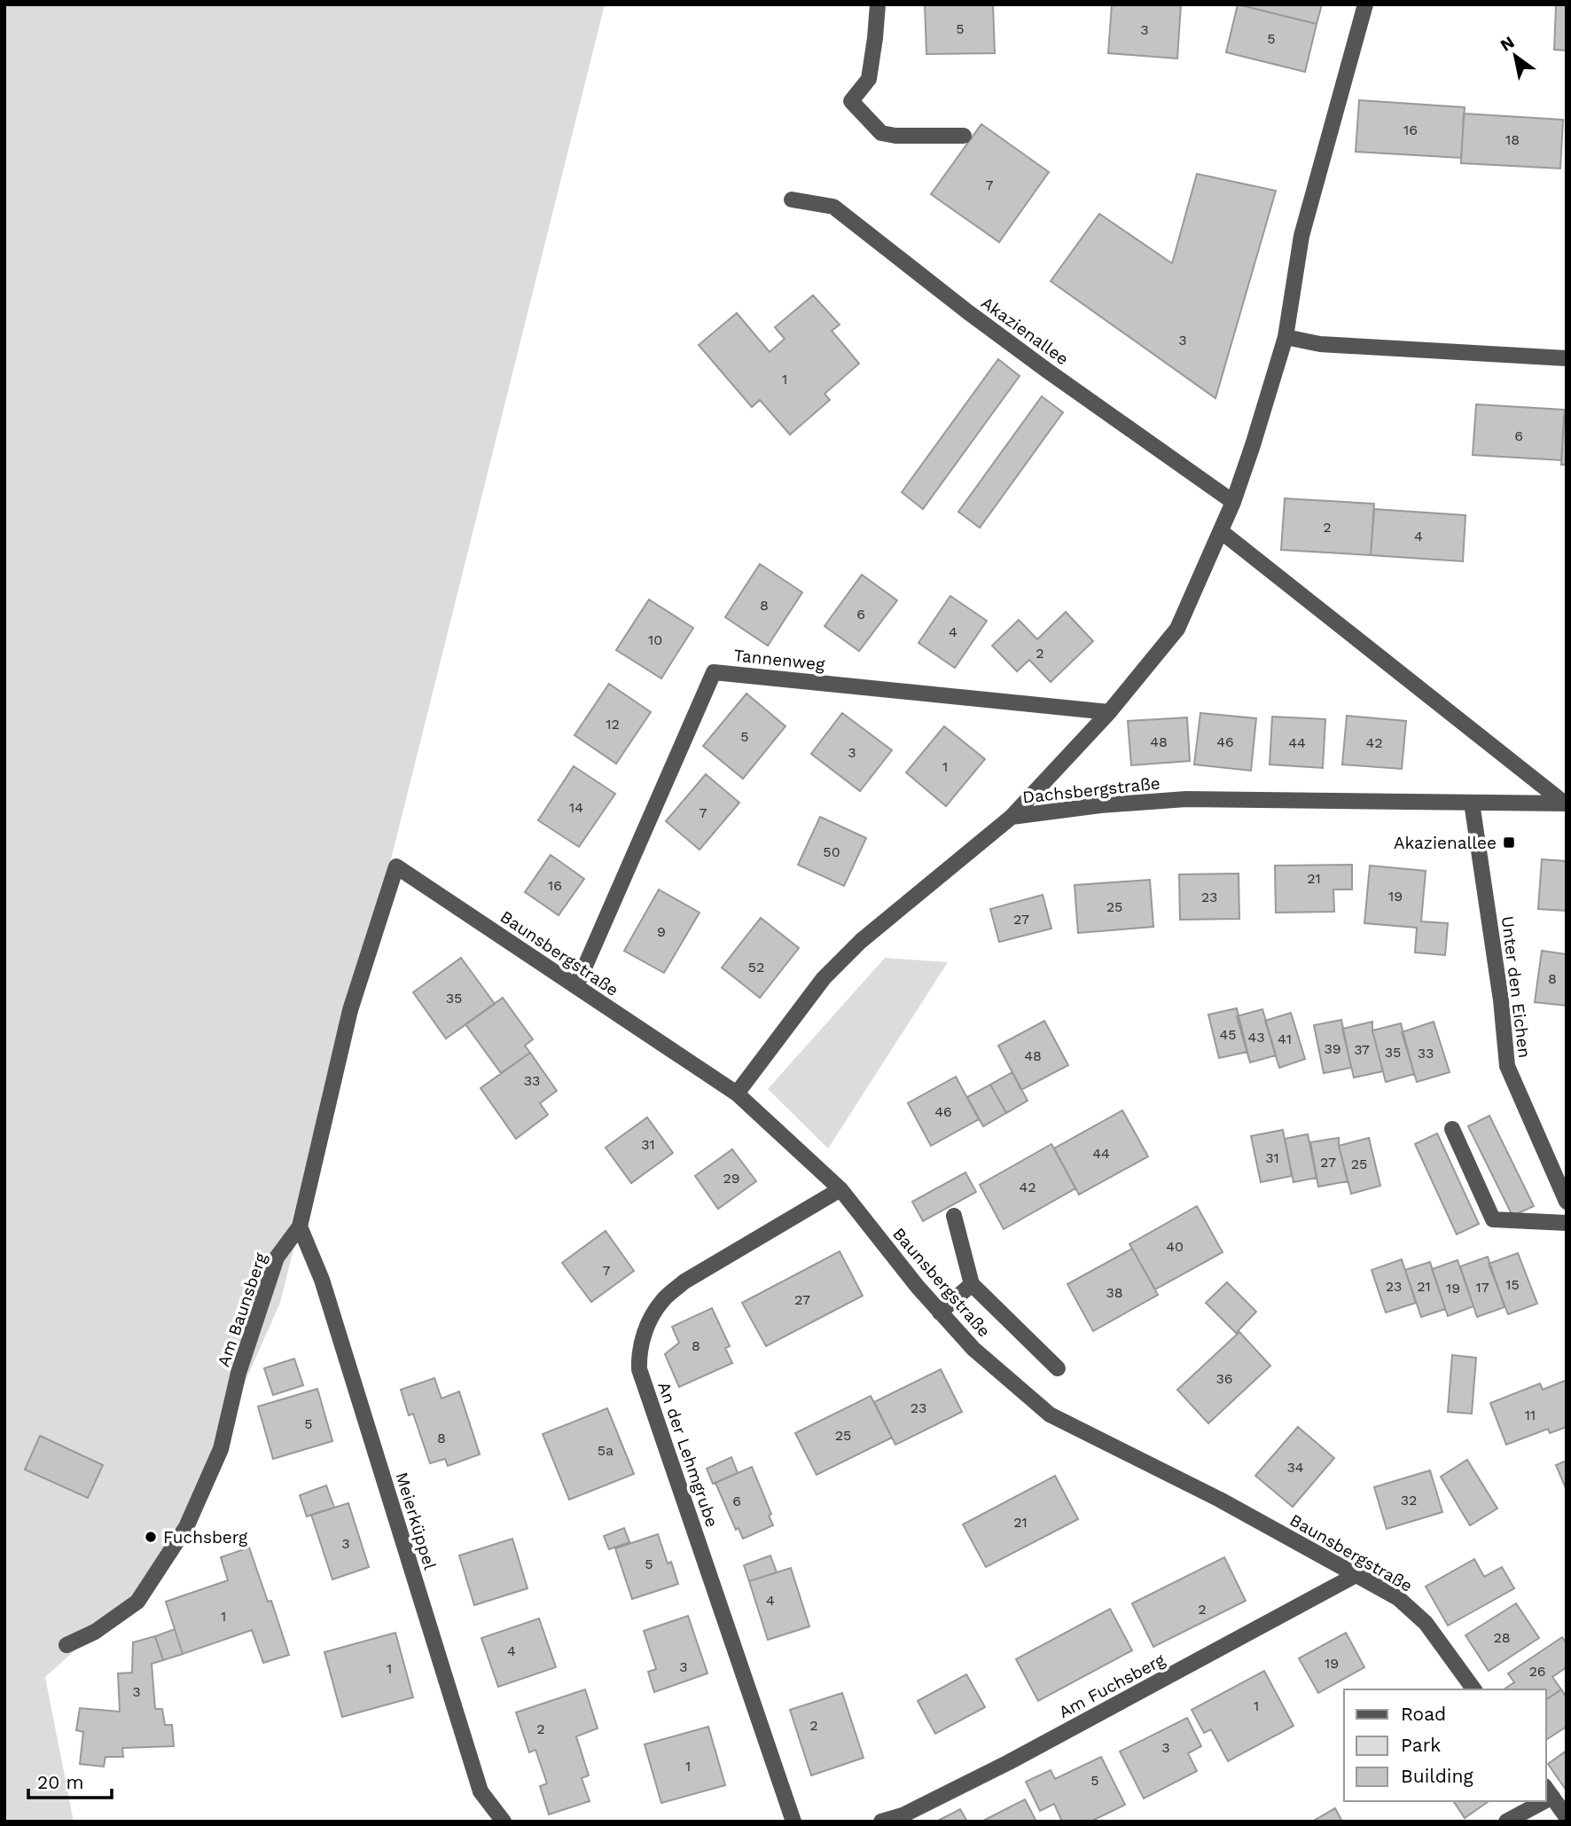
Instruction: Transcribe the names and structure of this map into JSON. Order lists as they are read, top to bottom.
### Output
{
  "streets": {
    "street": [
      "Akazienallee",
      "Tannenweg",
      "Dachsbergstraße",
      "Baunsbergstraße",
      "Unter den Eichen",
      "Am Baunsberg",
      "An der Lehmgrube",
      "Meierküppel",
      "Am Fuchsberg"
    ]
  },
  "crossings": [
    ["Tannenweg", "Baunsbergstraße"],
    ["Dachsbergstraße", "Baunsbergstraße"],
    ["Dachsbergstraße", "Unter den Eichen"],
    ["Baunsbergstraße", "Am Baunsberg"],
    ["Baunsbergstraße", "An der Lehmgrube"],
    ["Baunsbergstraße", "Am Fuchsberg"],
    ["Am Baunsberg", "Meierküppel"]
  ],
  "places": {
    "transit": ["Akazienallee"],
    "other": ["Fuchsberg"]
  },
  "house_numbers": [
    "5",
    "3",
    "5",
    "16",
    "18",
    "7",
    "3",
    "1",
    "6",
    "2",
    "4",
    "8",
    "6",
    "4",
    "10",
    "2",
    "12",
    "5",
    "48",
    "46",
    "44",
    "42",
    "3",
    "1",
    "14",
    "7",
    "50",
    "21",
    "16",
    "19",
    "23",
    "25",
    "27",
    "9",
    "52",
    "8",
    "35",
    "45",
    "43",
    "41",
    "39",
    "37",
    "35",
    "33",
    "48",
    "33",
    "46",
    "31",
    "44",
    "31",
    "27",
    "25",
    "29",
    "42",
    "40",
    "7",
    "15",
    "23",
    "21",
    "17",
    "19",
    "38",
    "27",
    "8",
    "36",
    "23",
    "11",
    "5",
    "25",
    "8",
    "5a",
    "34",
    "32",
    "6",
    "21",
    "3",
    "5",
    "4",
    "2",
    "1",
    "28",
    "4",
    "19",
    "3",
    "1",
    "26",
    "3",
    "1",
    "2",
    "2",
    "3",
    "1",
    "5"
  ],
  "legend": ["Road", "Park", "Building"],
  "scale_bar": "20 m",
  "north": "top left"
}
